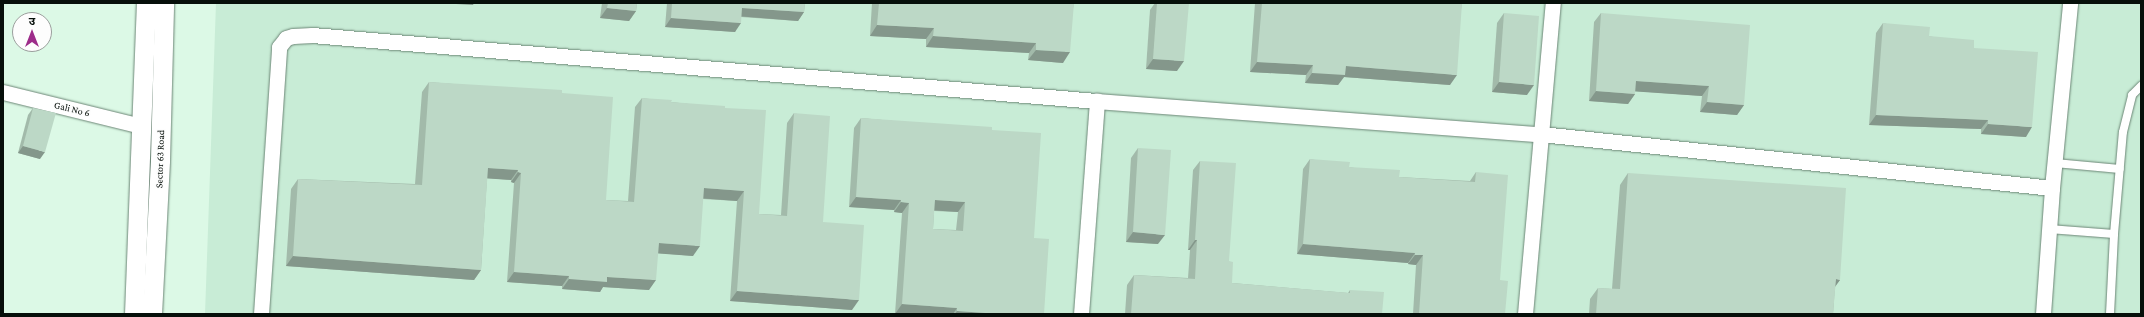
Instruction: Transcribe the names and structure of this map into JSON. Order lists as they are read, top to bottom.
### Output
{
  "streets": {
    "street": ["Gali No 6", "Sector 63 Road"]
  },
  "crossings": [
    ["Gali No 6", "Sector 63 Road"]
  ],
  "north": "top"
}
